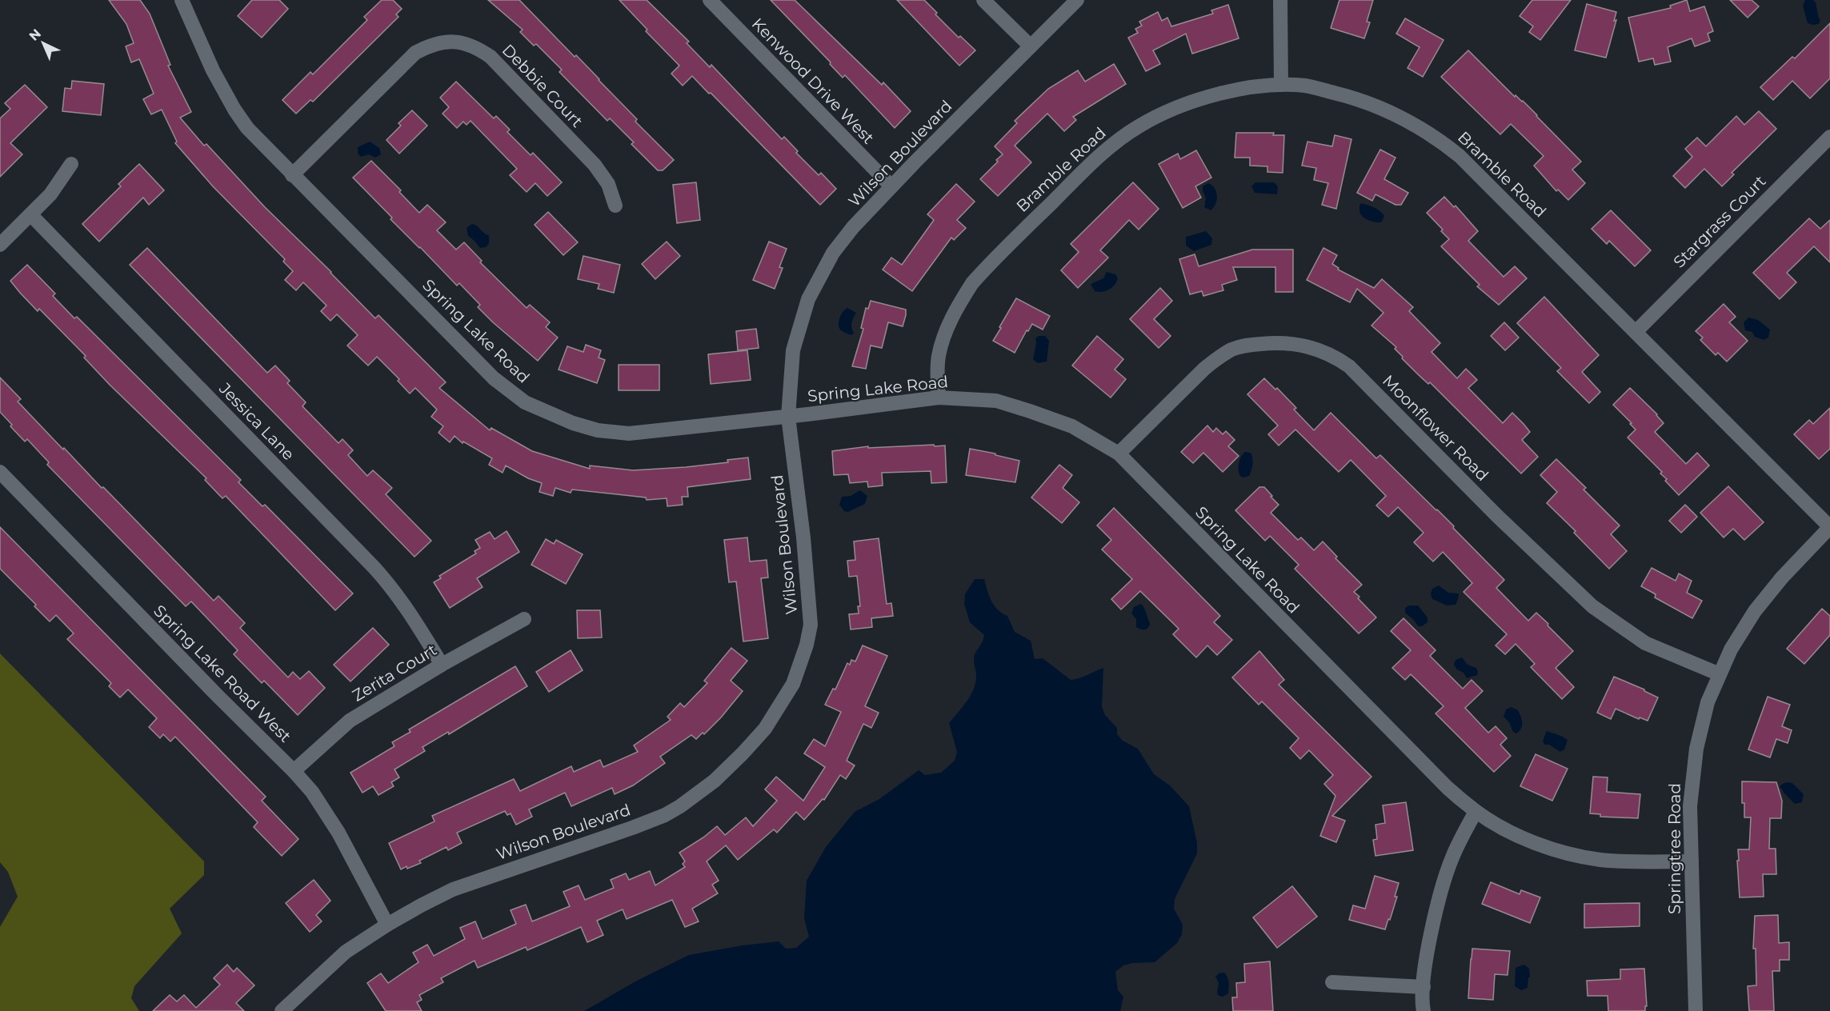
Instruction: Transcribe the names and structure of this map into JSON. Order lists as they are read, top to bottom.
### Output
{
  "streets": {
    "street": [
      "Kenwood Drive West",
      "Debbie Court",
      "Wilson Boulevard",
      "Bramble Road",
      "Stargrass Court",
      "Spring Lake Road",
      "Jessica Lane",
      "Moonflower Road",
      "Zerita Court",
      "Spring Lake Road West",
      "Springtree Road"
    ]
  },
  "crossings": [
    ["Kenwood Drive West", "Wilson Boulevard"],
    ["Debbie Court", "Spring Lake Road"],
    ["Wilson Boulevard", "Spring Lake Road"],
    ["Wilson Boulevard", "Spring Lake Road West"],
    ["Bramble Road", "Stargrass Court"],
    ["Bramble Road", "Spring Lake Road"],
    ["Bramble Road", "Springtree Road"],
    ["Spring Lake Road", "Moonflower Road"],
    ["Spring Lake Road", "Springtree Road"],
    ["Jessica Lane", "Zerita Court"],
    ["Moonflower Road", "Springtree Road"],
    ["Zerita Court", "Spring Lake Road West"]
  ],
  "north": "top left"
}
